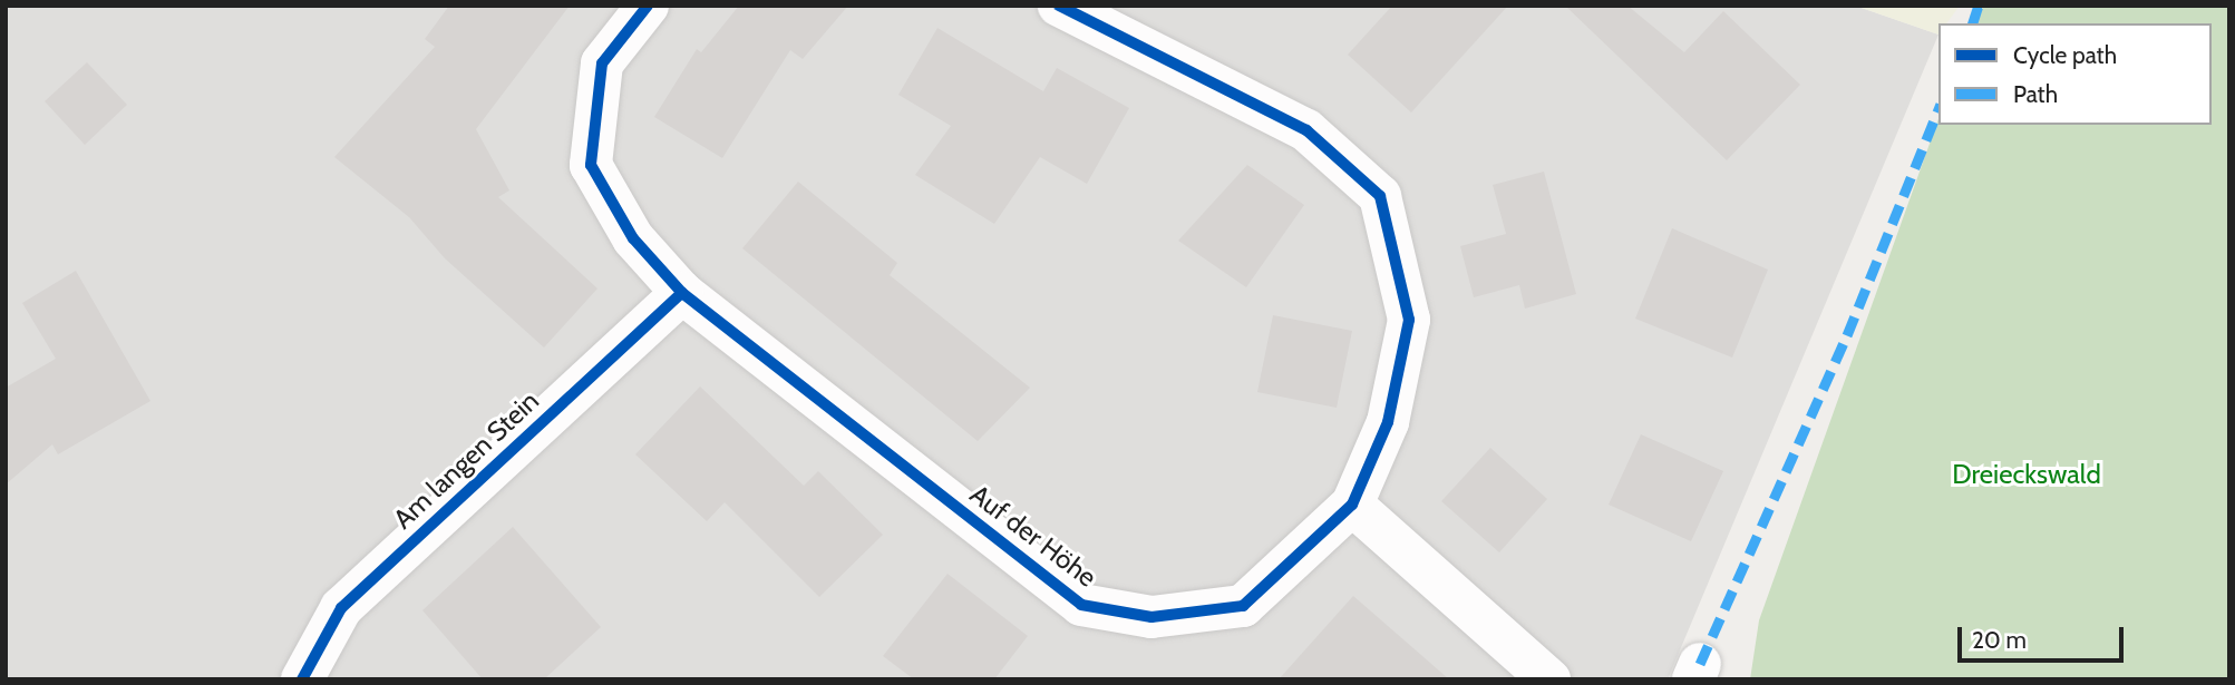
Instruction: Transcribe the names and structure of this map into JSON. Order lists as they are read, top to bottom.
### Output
{
  "streets": {
    "street": ["Am langen Stein", "Auf der Höhe"]
  },
  "crossings": [
    ["Am langen Stein", "Auf der Höhe"]
  ],
  "parks": ["Dreieckswald"],
  "legend": ["Cycle path", "Path"],
  "scale_bar": "20 m"
}
